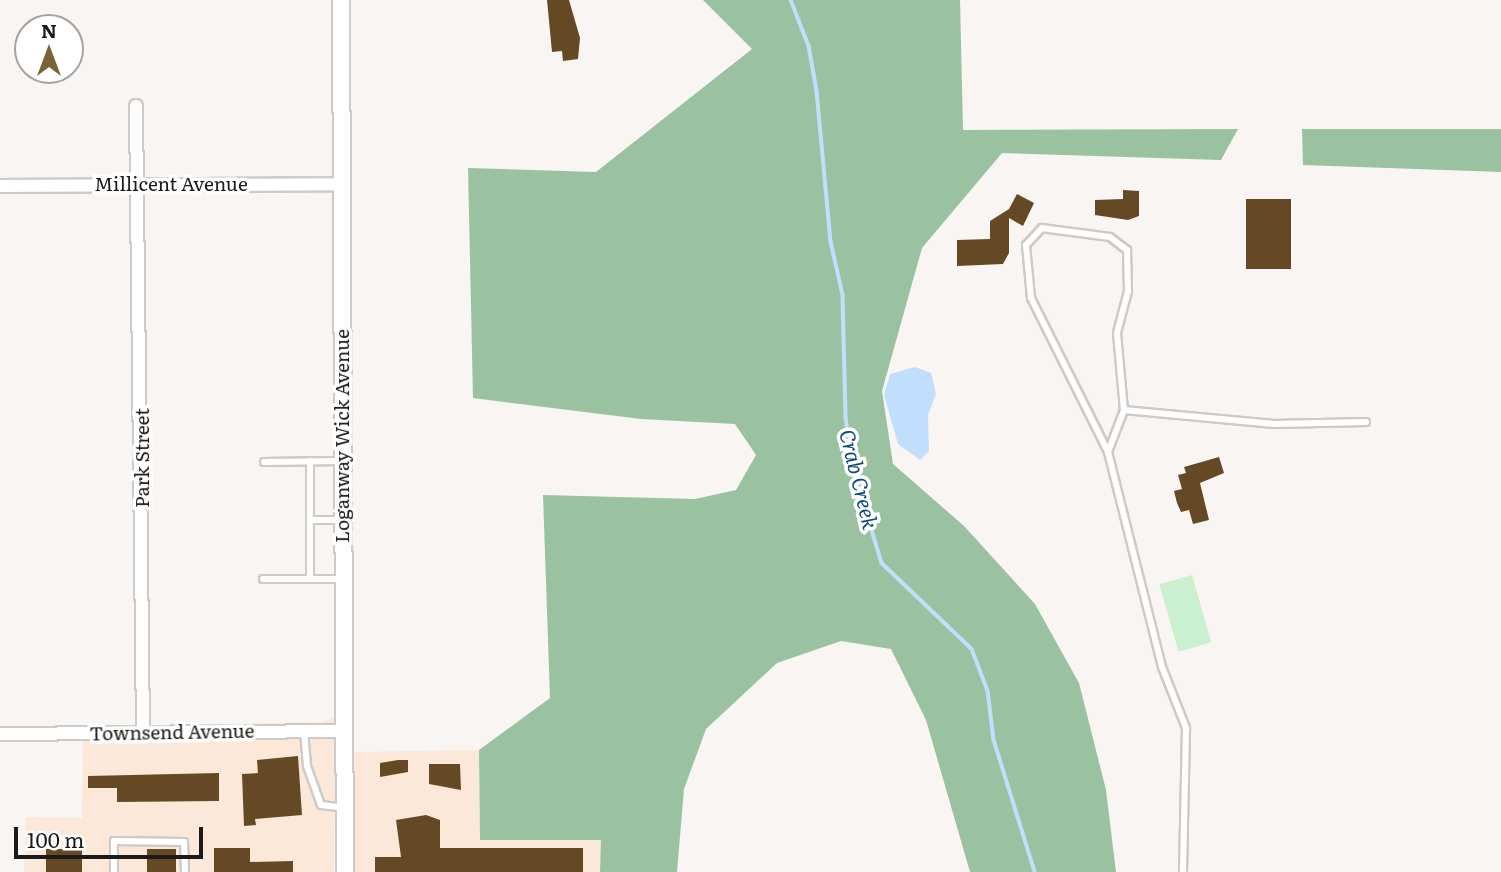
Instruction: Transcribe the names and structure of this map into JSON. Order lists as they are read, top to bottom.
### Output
{
  "streets": {
    "street": [
      "Millicent Avenue",
      "Loganway Wick Avenue",
      "Park Street",
      "Townsend Avenue"
    ]
  },
  "crossings": [
    ["Millicent Avenue", "Loganway Wick Avenue"],
    ["Millicent Avenue", "Park Street"],
    ["Loganway Wick Avenue", "Townsend Avenue"],
    ["Park Street", "Townsend Avenue"]
  ],
  "water": ["Crab Creek"],
  "scale_bar": "100 m",
  "north": "top"
}
